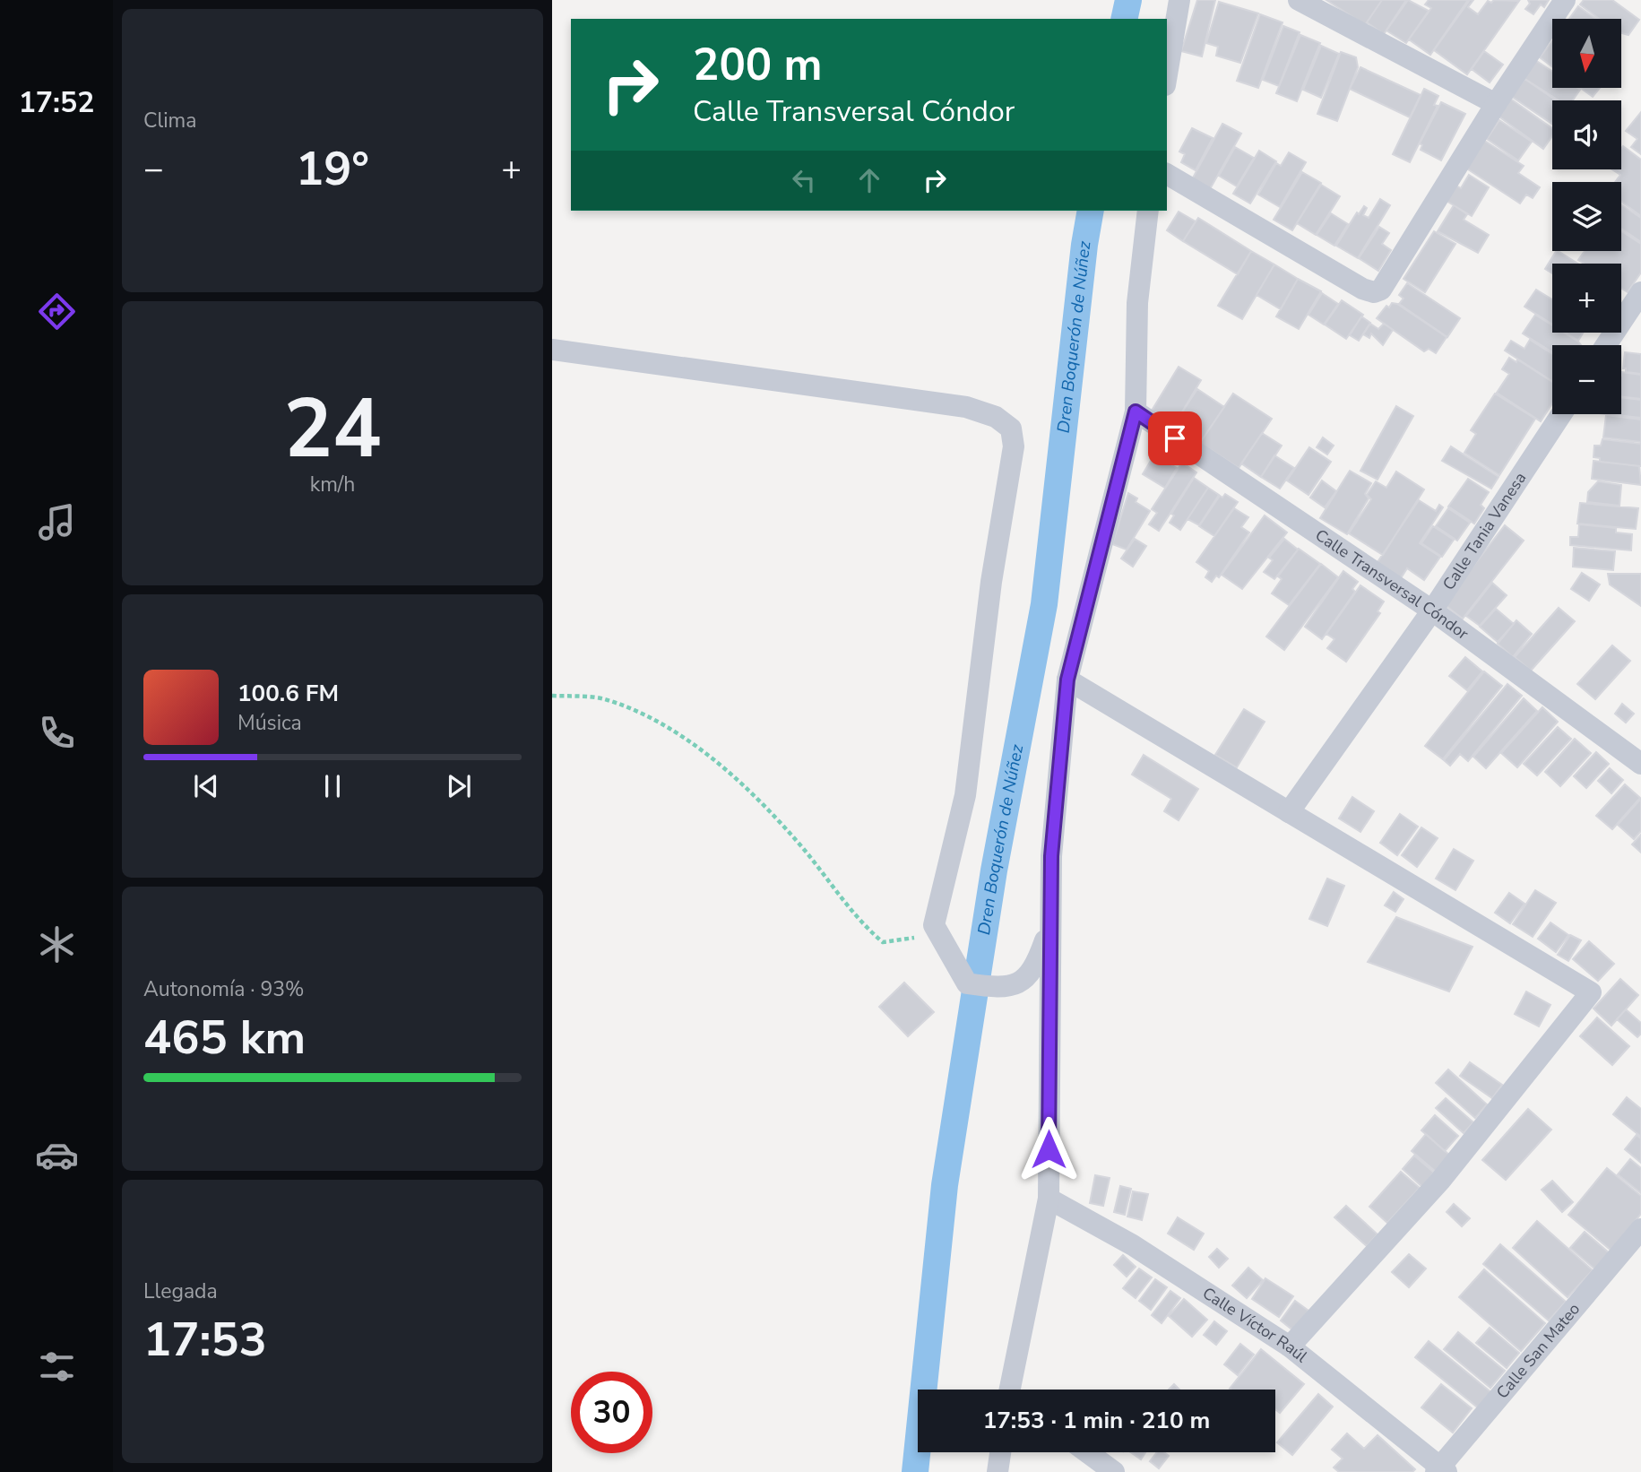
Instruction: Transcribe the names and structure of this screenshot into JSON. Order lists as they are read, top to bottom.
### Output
{
  "streets": {
    "street": [
      "Calle Tania Vanesa",
      "Calle Transversal Cóndor",
      "Calle Víctor Raúl",
      "Calle San Mateo"
    ]
  },
  "crossings": [
    ["Calle Tania Vanesa", "Calle Transversal Cóndor"],
    ["Calle Víctor Raúl", "Calle San Mateo"]
  ],
  "water": ["Dren Boquerón de Núñez"],
  "north": "bottom",
  "page": {
    "tabs": "17:52",
    "tile": [
      "Clima",
      ["24", "km/h"],
      ["Autonomía · 93%", "465 km"],
      ["Llegada", "17:53"]
    ],
    "map_buttons": ["+", "−"],
    "turn": ["200 m", "Calle Transversal Cóndor"],
    "heat": ["−", "19°", "+"],
    "song": ["100.6 FM", "Música"],
    "limit": "30",
    "trip": "17:53 · 1 min · 210 m"
  }
}
